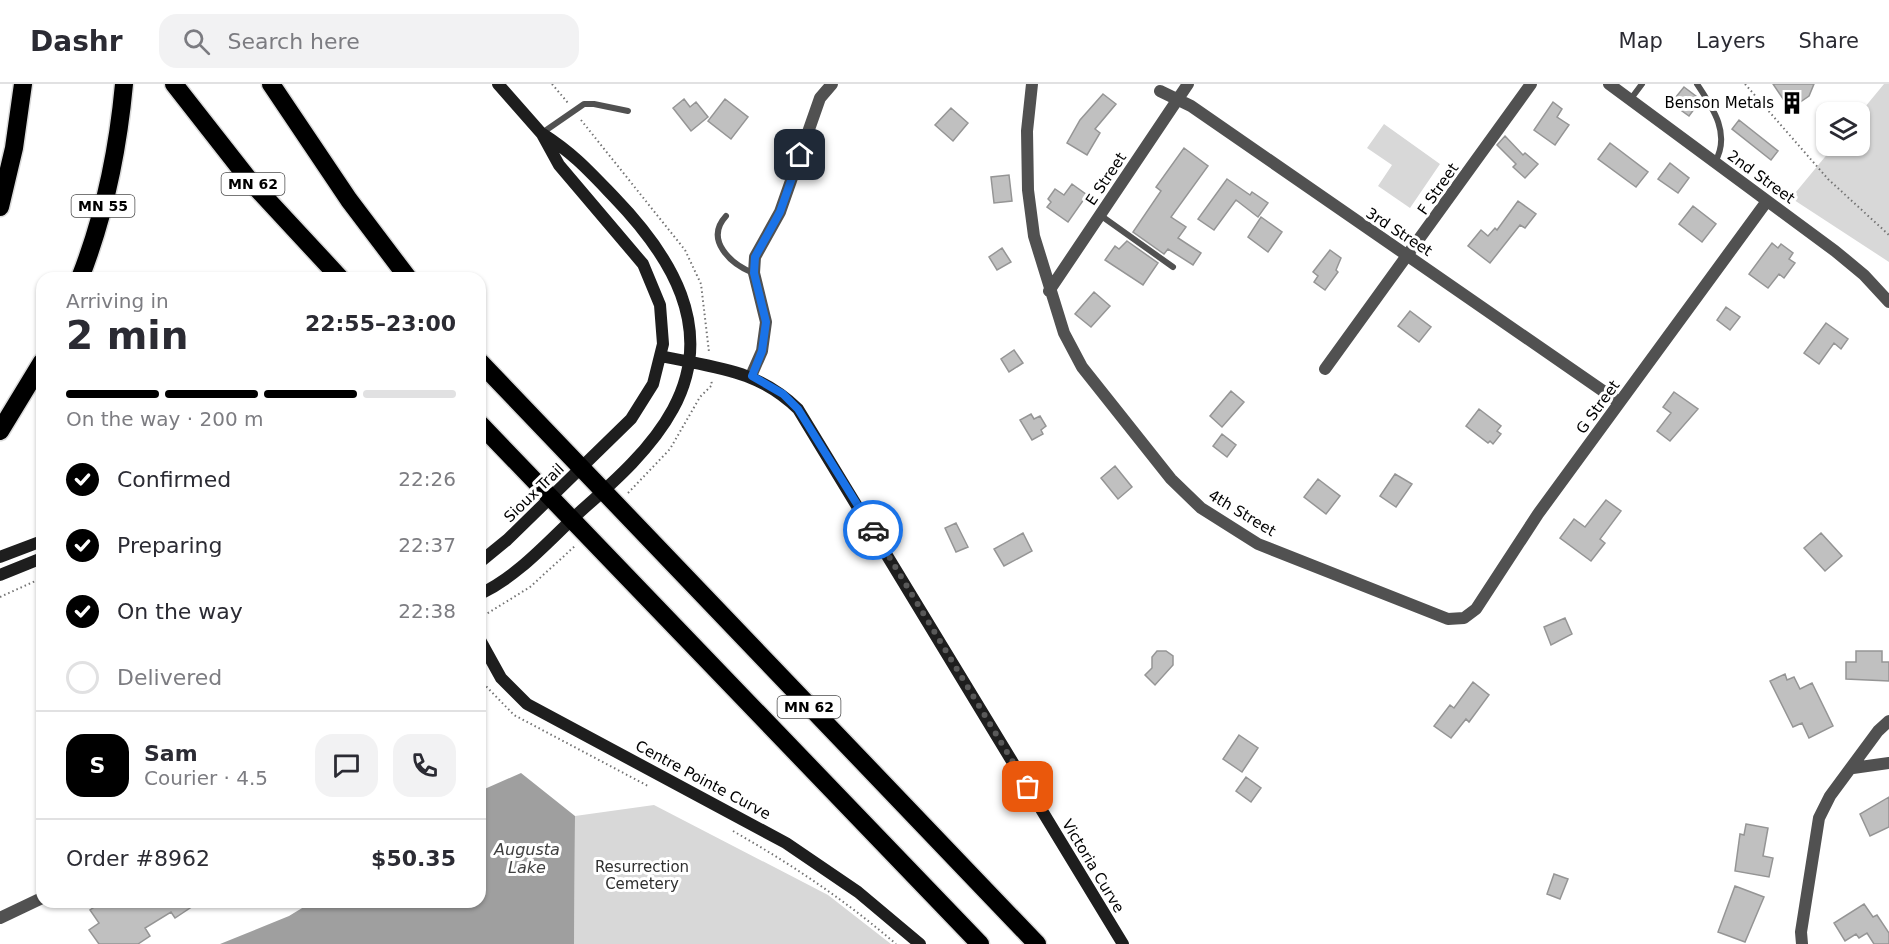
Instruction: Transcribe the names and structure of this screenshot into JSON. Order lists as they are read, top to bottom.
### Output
{
  "streets": {
    "highway": ["MN 62", "MN 55"],
    "street": [
      "2nd Street",
      "E Street",
      "F Street",
      "3rd Street",
      "G Street",
      "Sioux Trail",
      "4th Street",
      "Centre Pointe Curve",
      "Victoria Curve"
    ]
  },
  "crossings": [
    ["2nd Street", "G Street"],
    ["E Street", "3rd Street"],
    ["E Street", "4th Street"],
    ["MN 62", "Sioux Trail"],
    ["F Street", "3rd Street"],
    ["3rd Street", "G Street"],
    ["G Street", "4th Street"],
    ["Sioux Trail", "Victoria Curve"]
  ],
  "water": ["Augusta Lake"],
  "parks": ["Resurrection Cemetery"],
  "places": {
    "building": ["Benson Metals"]
  },
  "page": {
    "header": "Dashr",
    "search": "Search here",
    "nav": ["Map", "Layers", "Share"],
    "heading": ["2 min", "Arriving in", "22:55–23:00"],
    "panel": [
      "Sam",
      "Courier · 4.5",
      "Order #8962",
      "$50.35"
    ],
    "bar": "On the way · 200 m",
    "list": [
      ["Confirmed", "22:26"],
      ["Preparing", "22:37"],
      ["On the way", "22:38"],
      "Delivered"
    ],
    "round": "S"
  }
}
